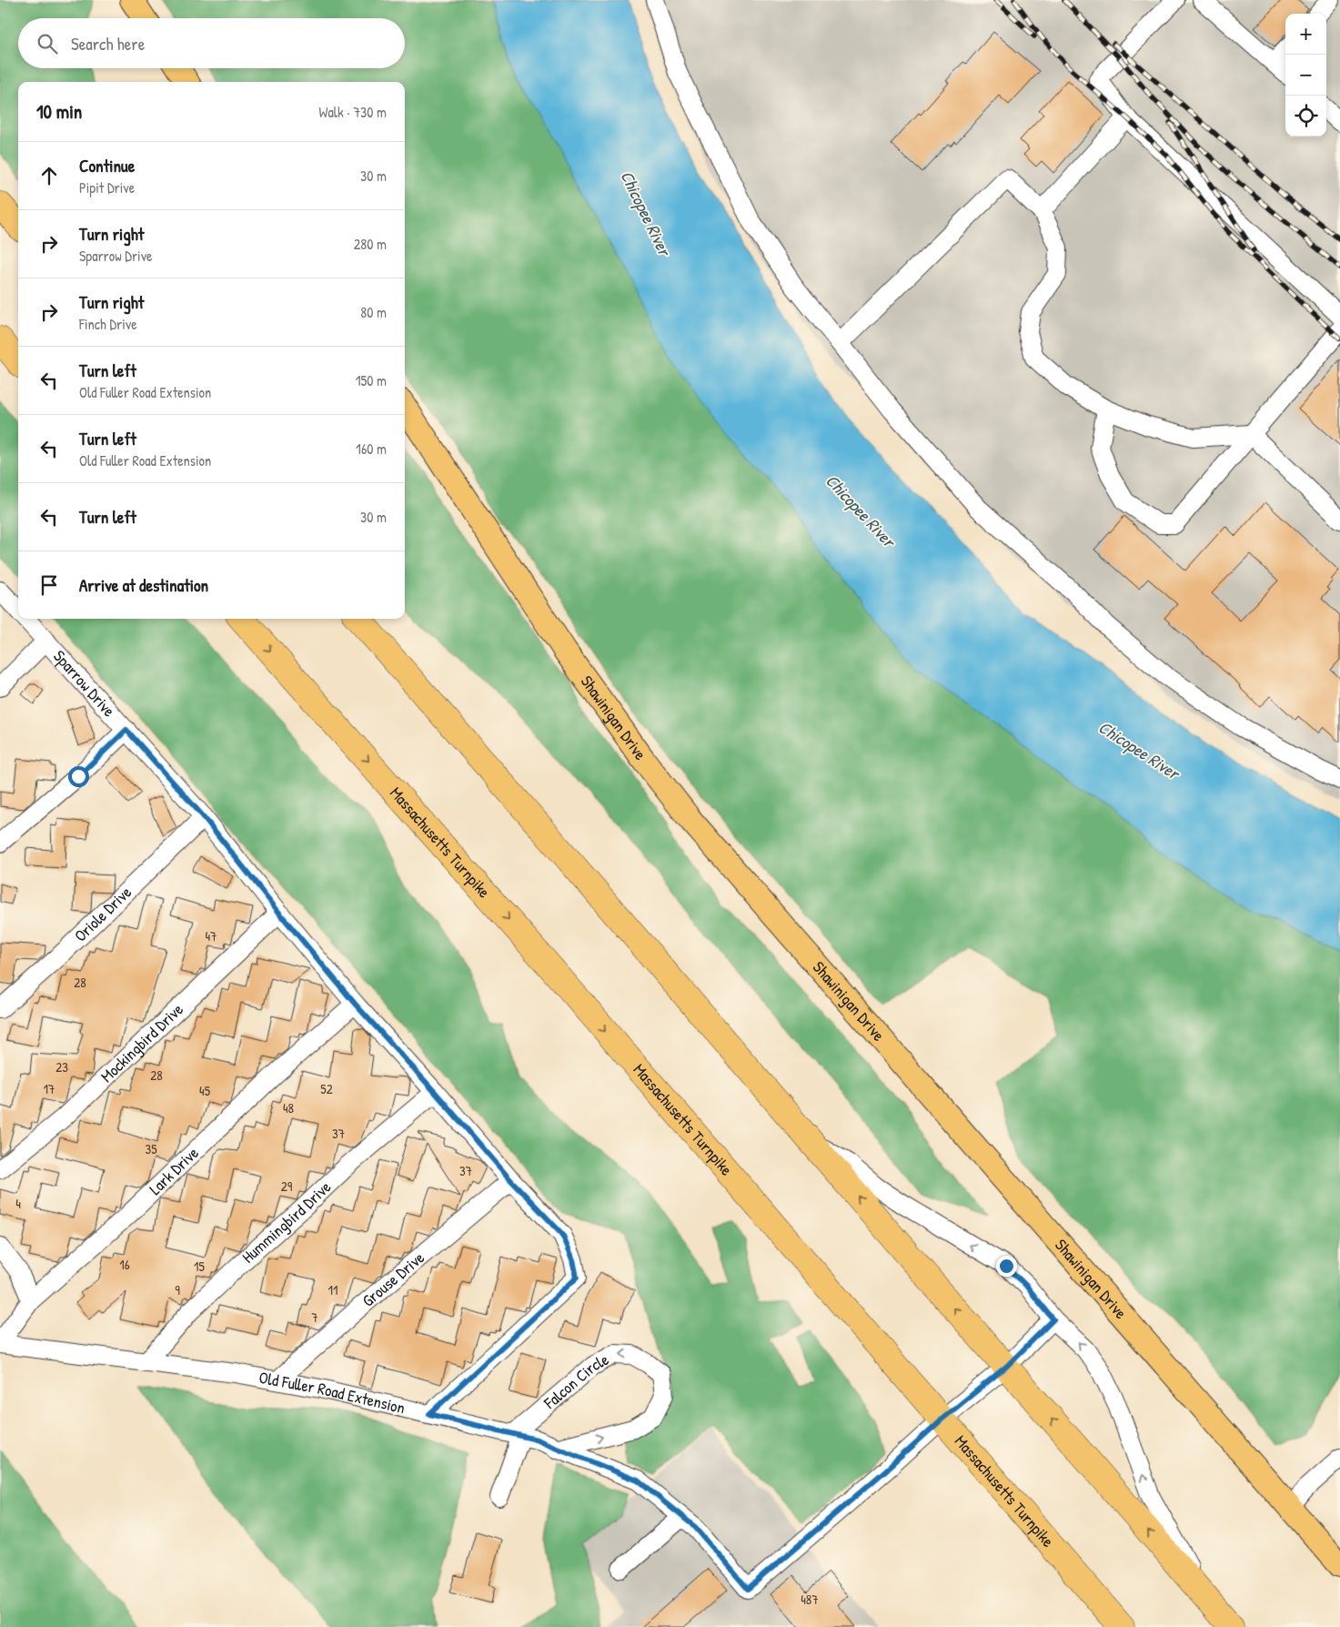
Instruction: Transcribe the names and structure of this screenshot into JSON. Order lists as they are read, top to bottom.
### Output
{
  "streets": {
    "highway": ["Massachusetts Turnpike"],
    "main road": ["Shawinigan Drive"],
    "street": [
      "Sparrow Drive",
      "Oriole Drive",
      "Mockingbird Drive",
      "Lark Drive",
      "Hummingbird Drive",
      "Grouse Drive",
      "Falcon Circle",
      "Old Fuller Road Extension"
    ]
  },
  "crossings": [
    ["Sparrow Drive", "Oriole Drive"],
    ["Sparrow Drive", "Mockingbird Drive"],
    ["Sparrow Drive", "Lark Drive"],
    ["Sparrow Drive", "Hummingbird Drive"],
    ["Sparrow Drive", "Grouse Drive"],
    ["Sparrow Drive", "Old Fuller Road Extension"],
    ["Massachusetts Turnpike", "Old Fuller Road Extension"],
    ["Lark Drive", "Old Fuller Road Extension"],
    ["Hummingbird Drive", "Old Fuller Road Extension"],
    ["Grouse Drive", "Old Fuller Road Extension"],
    ["Falcon Circle", "Old Fuller Road Extension"]
  ],
  "water": ["Chicopee River"],
  "house_numbers": [
    "47",
    "28",
    "23",
    "28",
    "17",
    "52",
    "45",
    "48",
    "37",
    "35",
    "37",
    "29",
    "4",
    "16",
    "15",
    "9",
    "11",
    "7",
    "487"
  ],
  "page": {
    "map_buttons": ["+", "−"],
    "search": "Search here",
    "heading": ["10 min", "Walk · 730 m"],
    "list": [
      ["Continue", "Pipit Drive", "30 m"],
      ["Turn right", "Sparrow Drive", "280 m"],
      ["Turn right", "Finch Drive", "80 m"],
      ["Turn left", "Old Fuller Road Extension", "150 m"],
      ["Turn left", "Old Fuller Road Extension", "160 m"],
      ["Turn left", "30 m"],
      "Arrive at destination"
    ]
  }
}
